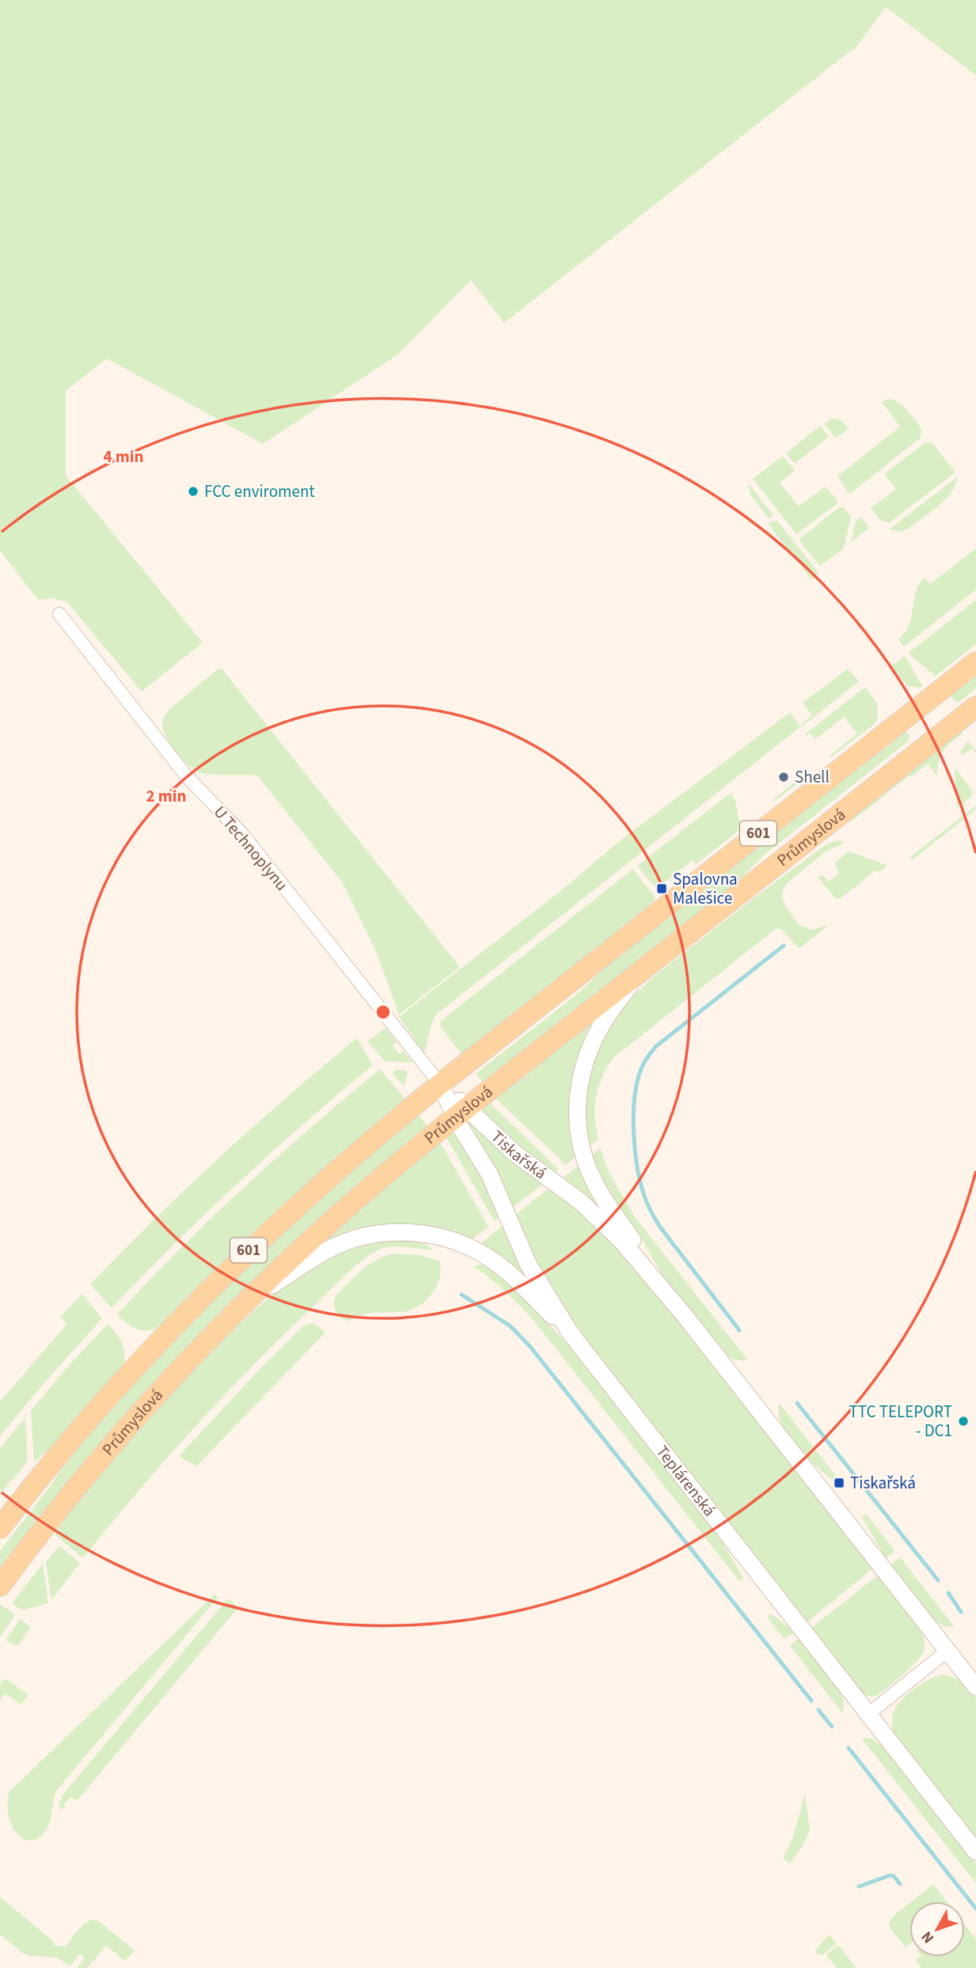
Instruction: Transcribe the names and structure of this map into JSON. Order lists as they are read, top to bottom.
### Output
{
  "streets": {
    "main road": ["601", "Průmyslová"],
    "street": ["U Technoplynu", "Tiskařská", "Teplárenská"]
  },
  "crossings": [
    ["Průmyslová", "U Technoplynu"],
    ["Průmyslová", "Tiskařská"],
    ["Průmyslová", "Teplárenská"],
    ["U Technoplynu", "Teplárenská"],
    ["Tiskařská", "Teplárenská"]
  ],
  "places": {
    "other": ["FCC enviroment", "Shell", "TTC TELEPORT - DC1"],
    "transit": ["Spalovna Malešice", "Tiskařská"]
  },
  "north": "bottom left",
  "rings": ["4 min", "2 min"]
}
